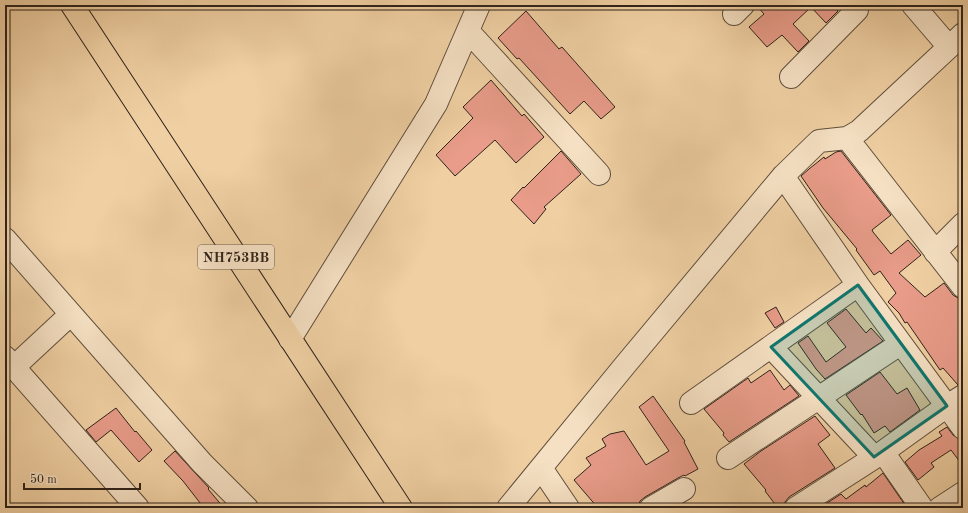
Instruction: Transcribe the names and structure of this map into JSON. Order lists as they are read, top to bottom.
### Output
{
  "streets": {
    "highway": ["NH753BB"]
  },
  "scale_bar": "50 m"
}
